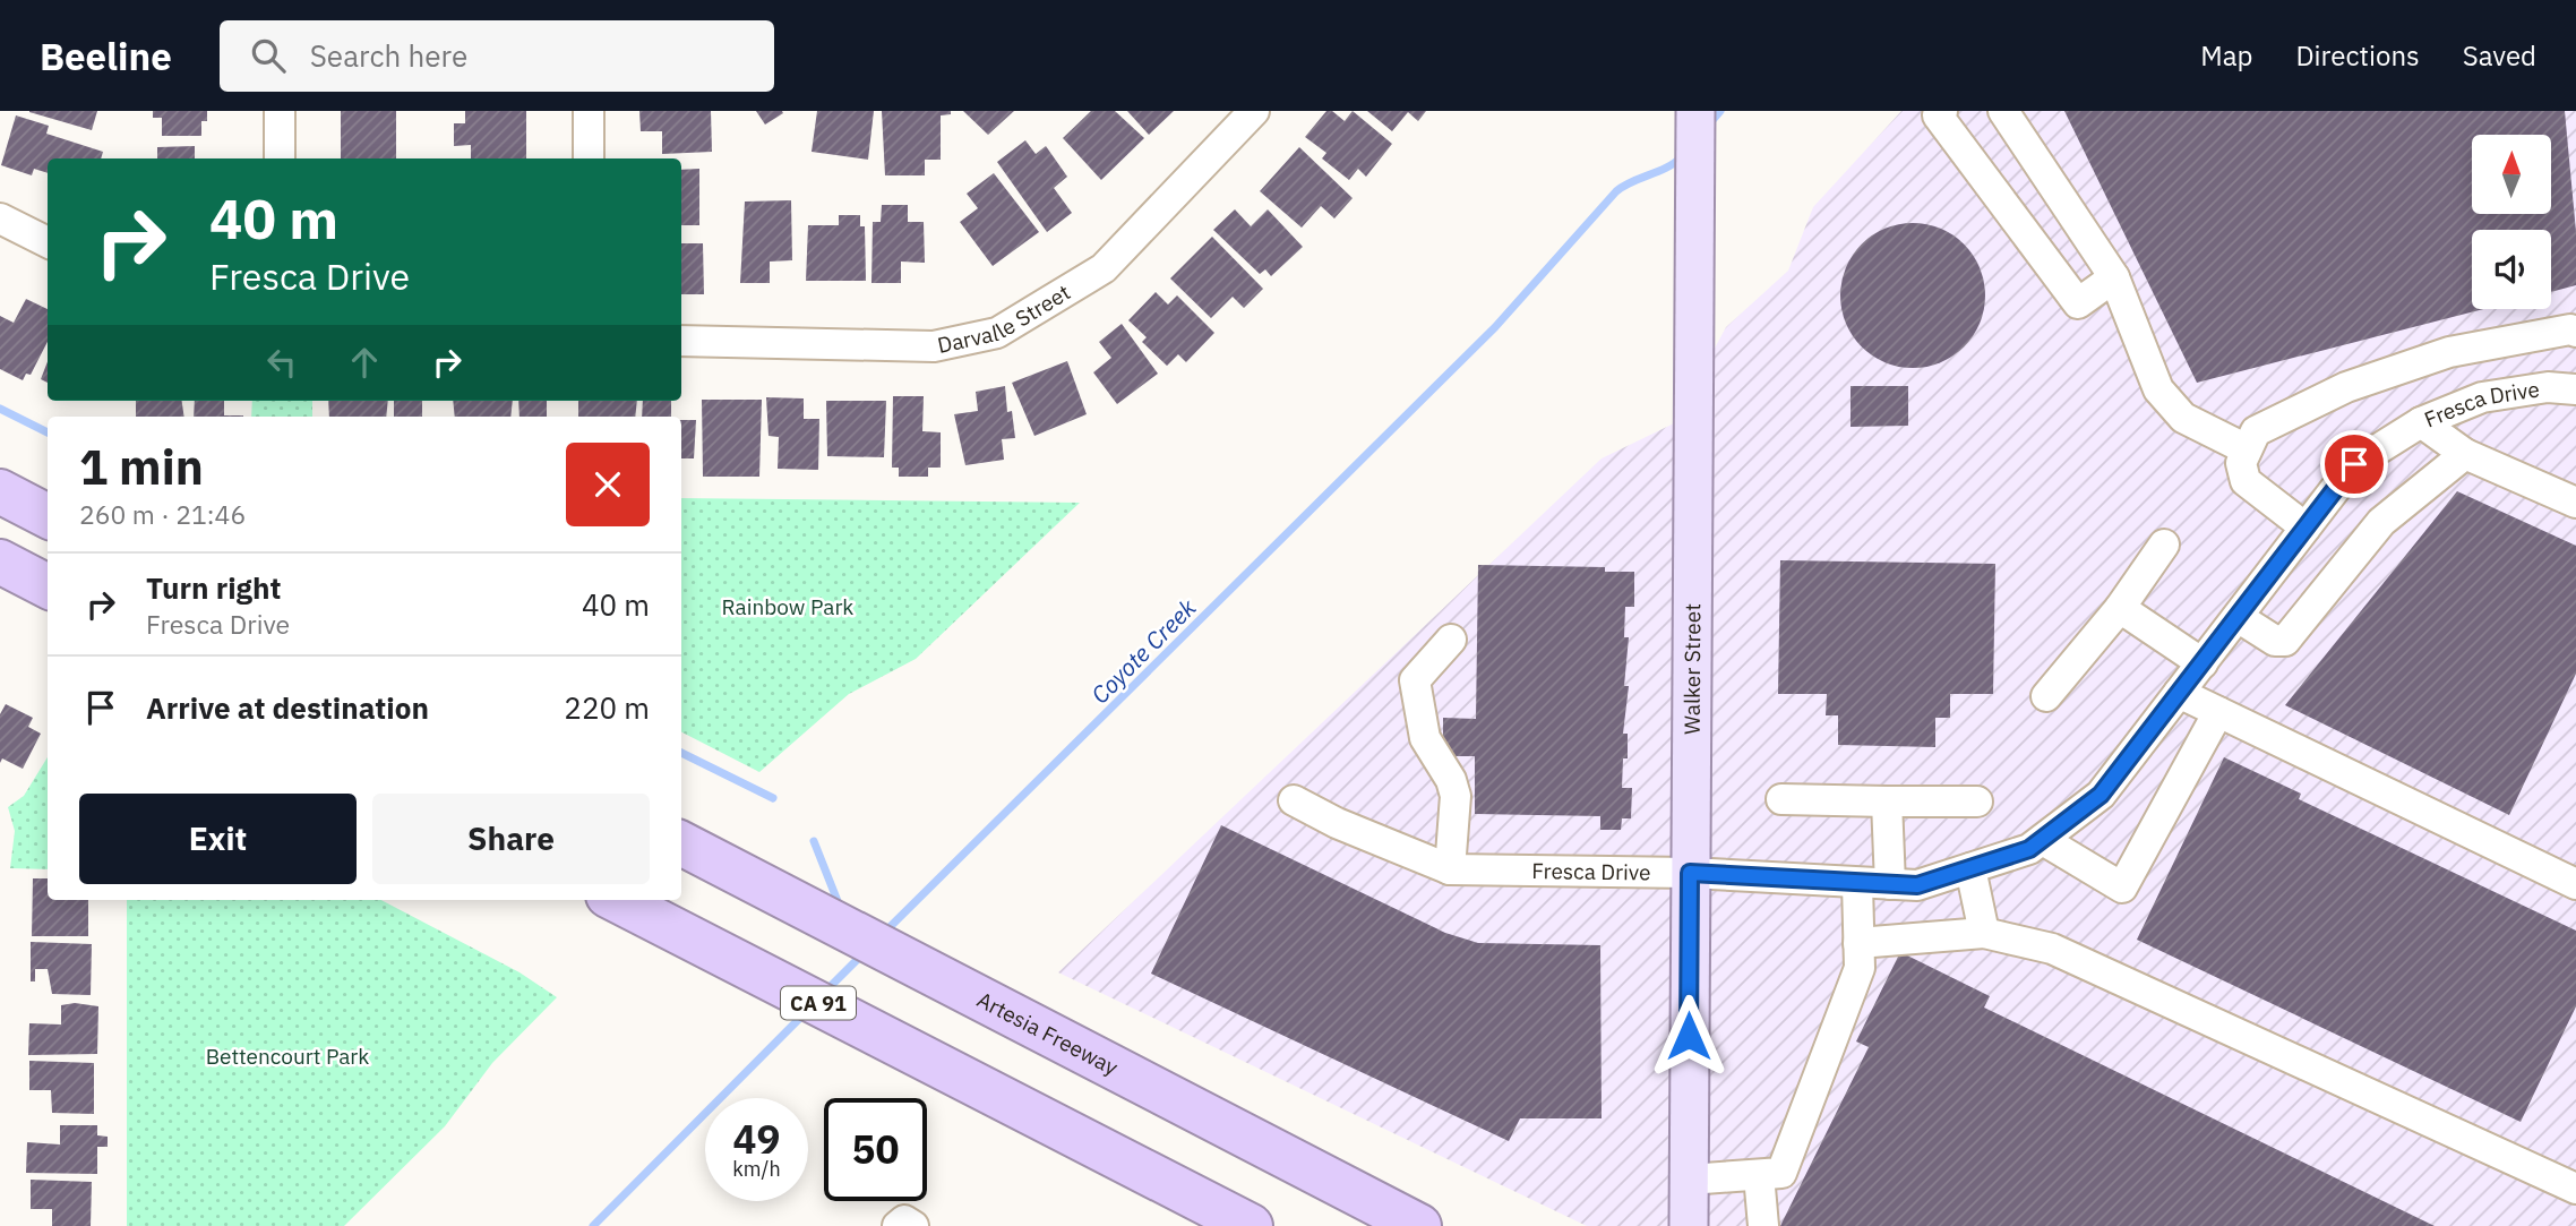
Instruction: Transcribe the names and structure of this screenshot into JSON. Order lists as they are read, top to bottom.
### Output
{
  "streets": {
    "highway": ["CA 91", "Artesia Freeway"],
    "main road": ["Walker Street"],
    "street": ["Darvalle Street", "Fresca Drive"]
  },
  "crossings": [
    ["Fresca Drive", "Walker Street"]
  ],
  "water": ["Coyote Creek"],
  "parks": ["Rainbow Park", "Bettencourt Park"],
  "north": "top",
  "page": {
    "header": "Beeline",
    "search": "Search here",
    "nav": ["Map", "Directions", "Saved"],
    "turn": ["40 m", "Fresca Drive"],
    "heading": ["1 min", "260 m · 21:46"],
    "list": [
      {
        "name": "Turn right",
        "note": "Fresca Drive",
        "value": "40 m"
      },
      {
        "name": "Arrive at destination",
        "value": "220 m"
      }
    ],
    "buttons": ["Exit", "Share"],
    "speed": "49 km/h",
    "limit": "50"
  }
}
